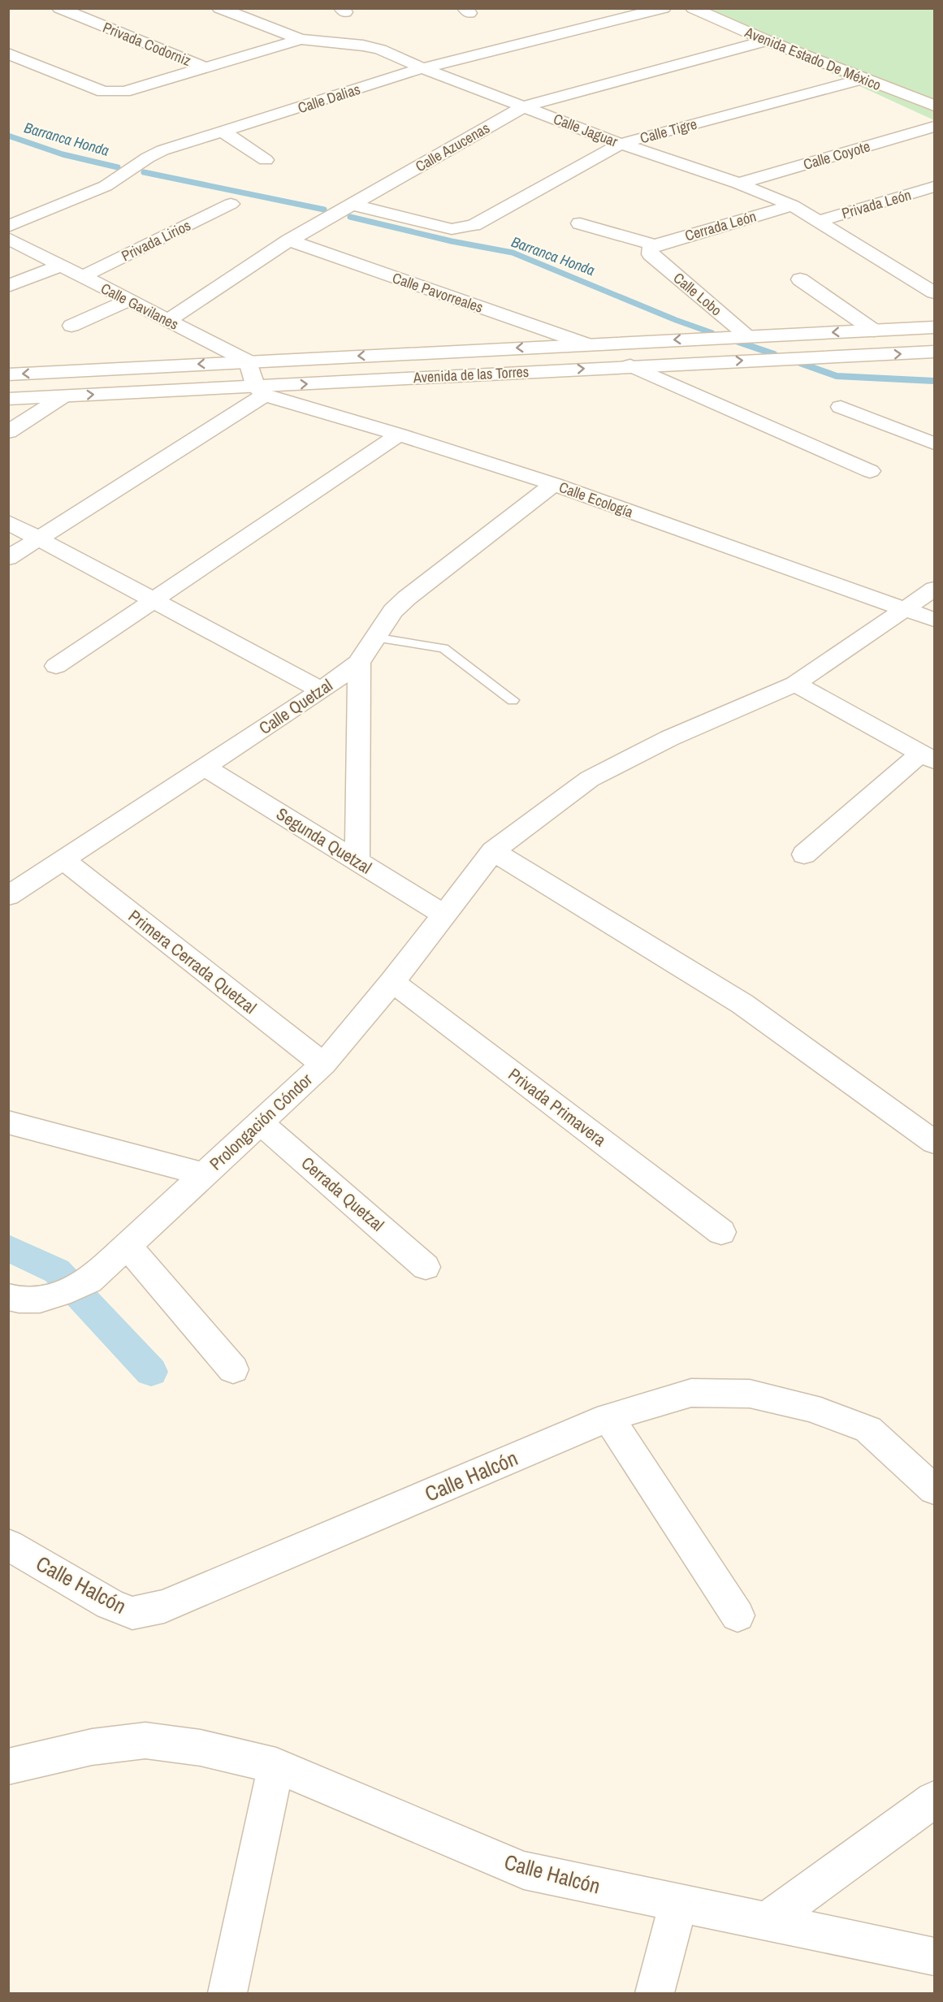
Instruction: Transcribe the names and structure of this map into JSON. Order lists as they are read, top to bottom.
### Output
{
  "streets": {
    "street": [
      "Privada Codorniz",
      "Avenida Estado De México",
      "Calle Dalias",
      "Calle Jaguar",
      "Calle Tigre",
      "Calle Azucenas",
      "Calle Coyote",
      "Privada León",
      "Cerrada León",
      "Privada Lirios",
      "Calle Pavorreales",
      "Calle Lobo",
      "Calle Gavilanes",
      "Avenida de las Torres",
      "Calle Ecología",
      "Calle Quetzal",
      "Segunda Quetzal",
      "Primera Cerrada Quetzal",
      "Privada Primavera",
      "Prolongación Cóndor",
      "Cerrada Quetzal",
      "Calle Halcón"
    ]
  },
  "crossings": [
    ["Avenida Estado De México", "Calle Tigre"],
    ["Avenida Estado De México", "Calle Azucenas"],
    ["Calle Dalias", "Calle Jaguar"],
    ["Calle Jaguar", "Calle Tigre"],
    ["Calle Jaguar", "Calle Azucenas"],
    ["Calle Jaguar", "Calle Coyote"],
    ["Calle Jaguar", "Privada León"],
    ["Calle Jaguar", "Cerrada León"],
    ["Calle Tigre", "Calle Azucenas"],
    ["Calle Azucenas", "Calle Pavorreales"],
    ["Calle Azucenas", "Calle Gavilanes"],
    ["Cerrada León", "Calle Lobo"],
    ["Privada Lirios", "Calle Gavilanes"],
    ["Calle Pavorreales", "Avenida de las Torres"],
    ["Calle Lobo", "Avenida de las Torres"],
    ["Calle Gavilanes", "Avenida de las Torres"],
    ["Avenida de las Torres", "Calle Ecología"],
    ["Calle Ecología", "Calle Quetzal"],
    ["Calle Ecología", "Prolongación Cóndor"],
    ["Calle Quetzal", "Segunda Quetzal"],
    ["Calle Quetzal", "Primera Cerrada Quetzal"],
    ["Segunda Quetzal", "Prolongación Cóndor"],
    ["Primera Cerrada Quetzal", "Prolongación Cóndor"],
    ["Privada Primavera", "Prolongación Cóndor"],
    ["Prolongación Cóndor", "Cerrada Quetzal"]
  ],
  "water": ["Barranca Honda"]
}
